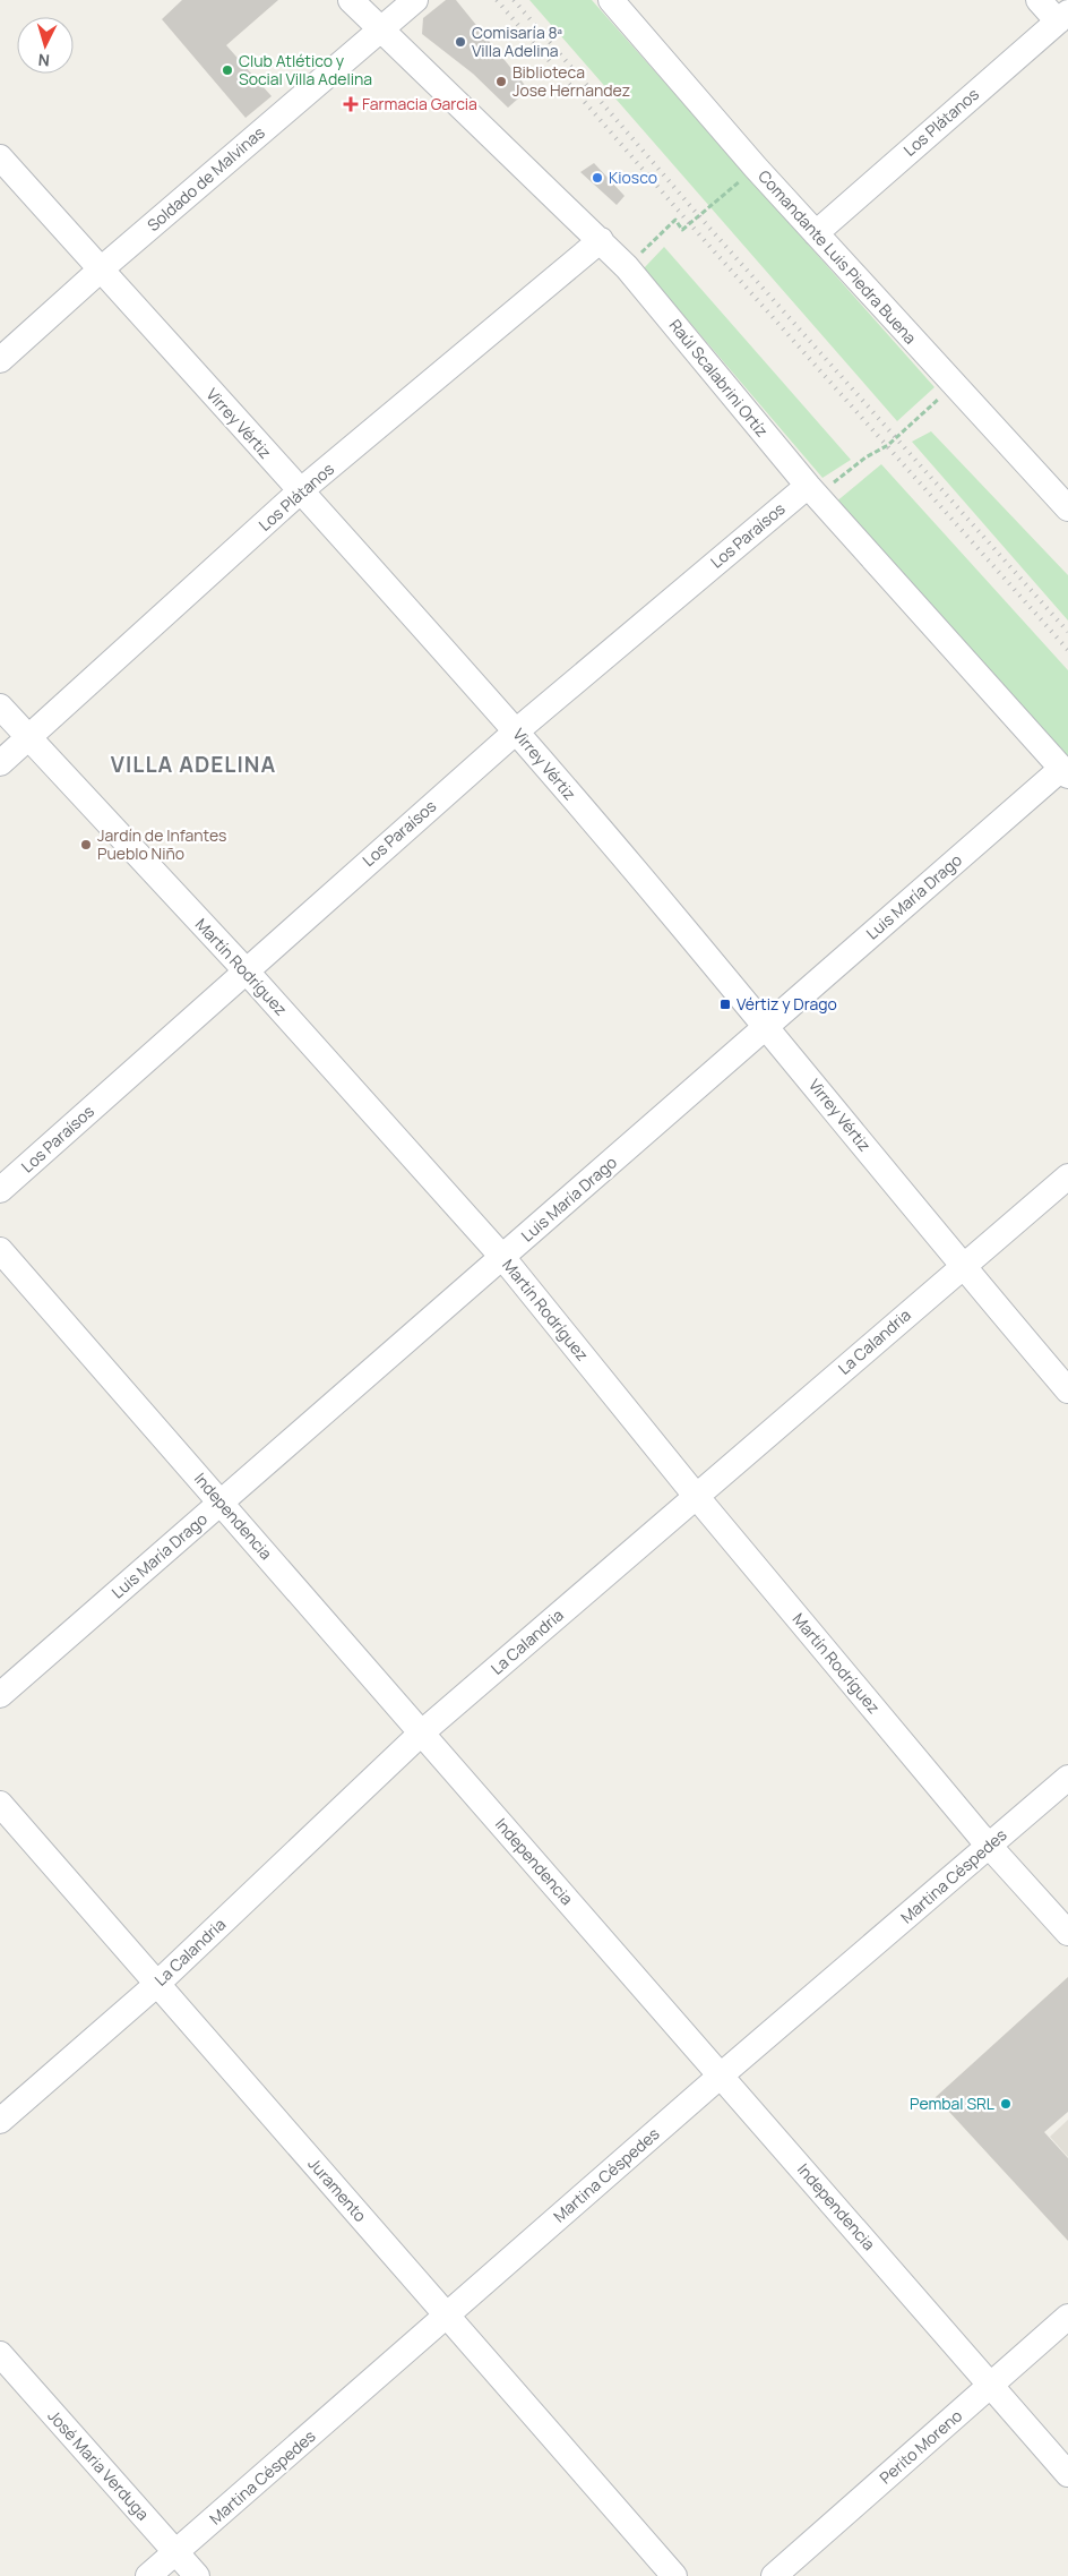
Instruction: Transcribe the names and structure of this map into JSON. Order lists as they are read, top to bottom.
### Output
{
  "streets": {
    "street": [
      "Los Plátanos",
      "Soldado de Malvinas",
      "Comandante Luis Piedra Buena",
      "Raúl Scalabrini Ortíz",
      "Virrey Vértiz",
      "Los Paraísos",
      "Luis María Drago",
      "Martín Rodríguez",
      "La Calandria",
      "Independencia",
      "Martina Céspedes",
      "Juramento",
      "Perito Moreno",
      "José Maria Verduga"
    ]
  },
  "crossings": [
    ["Los Plátanos", "Comandante Luis Piedra Buena"],
    ["Los Plátanos", "Raúl Scalabrini Ortíz"],
    ["Los Plátanos", "Virrey Vértiz"],
    ["Los Plátanos", "Martín Rodríguez"],
    ["Soldado de Malvinas", "Raúl Scalabrini Ortíz"],
    ["Soldado de Malvinas", "Virrey Vértiz"],
    ["Raúl Scalabrini Ortíz", "Los Paraísos"],
    ["Raúl Scalabrini Ortíz", "Luis María Drago"],
    ["Virrey Vértiz", "Los Paraísos"],
    ["Virrey Vértiz", "Luis María Drago"],
    ["Virrey Vértiz", "La Calandria"],
    ["Los Paraísos", "Martín Rodríguez"],
    ["Luis María Drago", "Martín Rodríguez"],
    ["Luis María Drago", "Independencia"],
    ["Martín Rodríguez", "La Calandria"],
    ["Martín Rodríguez", "Martina Céspedes"],
    ["La Calandria", "Independencia"],
    ["La Calandria", "Juramento"],
    ["Independencia", "Martina Céspedes"],
    ["Independencia", "Perito Moreno"],
    ["Martina Céspedes", "Juramento"],
    ["Martina Céspedes", "José Maria Verduga"]
  ],
  "districts": ["VILLA ADELINA"],
  "places": {
    "other": [
      "Comisaría 8ª Villa Adelina",
      "Club Atlético y Social Villa Adelina",
      "Biblioteca Jose Hernandez",
      "Kiosco",
      "Jardín de Infantes Pueblo Niño",
      "Pembal SRL"
    ],
    "health": ["Farmacia Garcia"],
    "transit": ["Vértiz y Drago"]
  },
  "north": "bottom"
}
